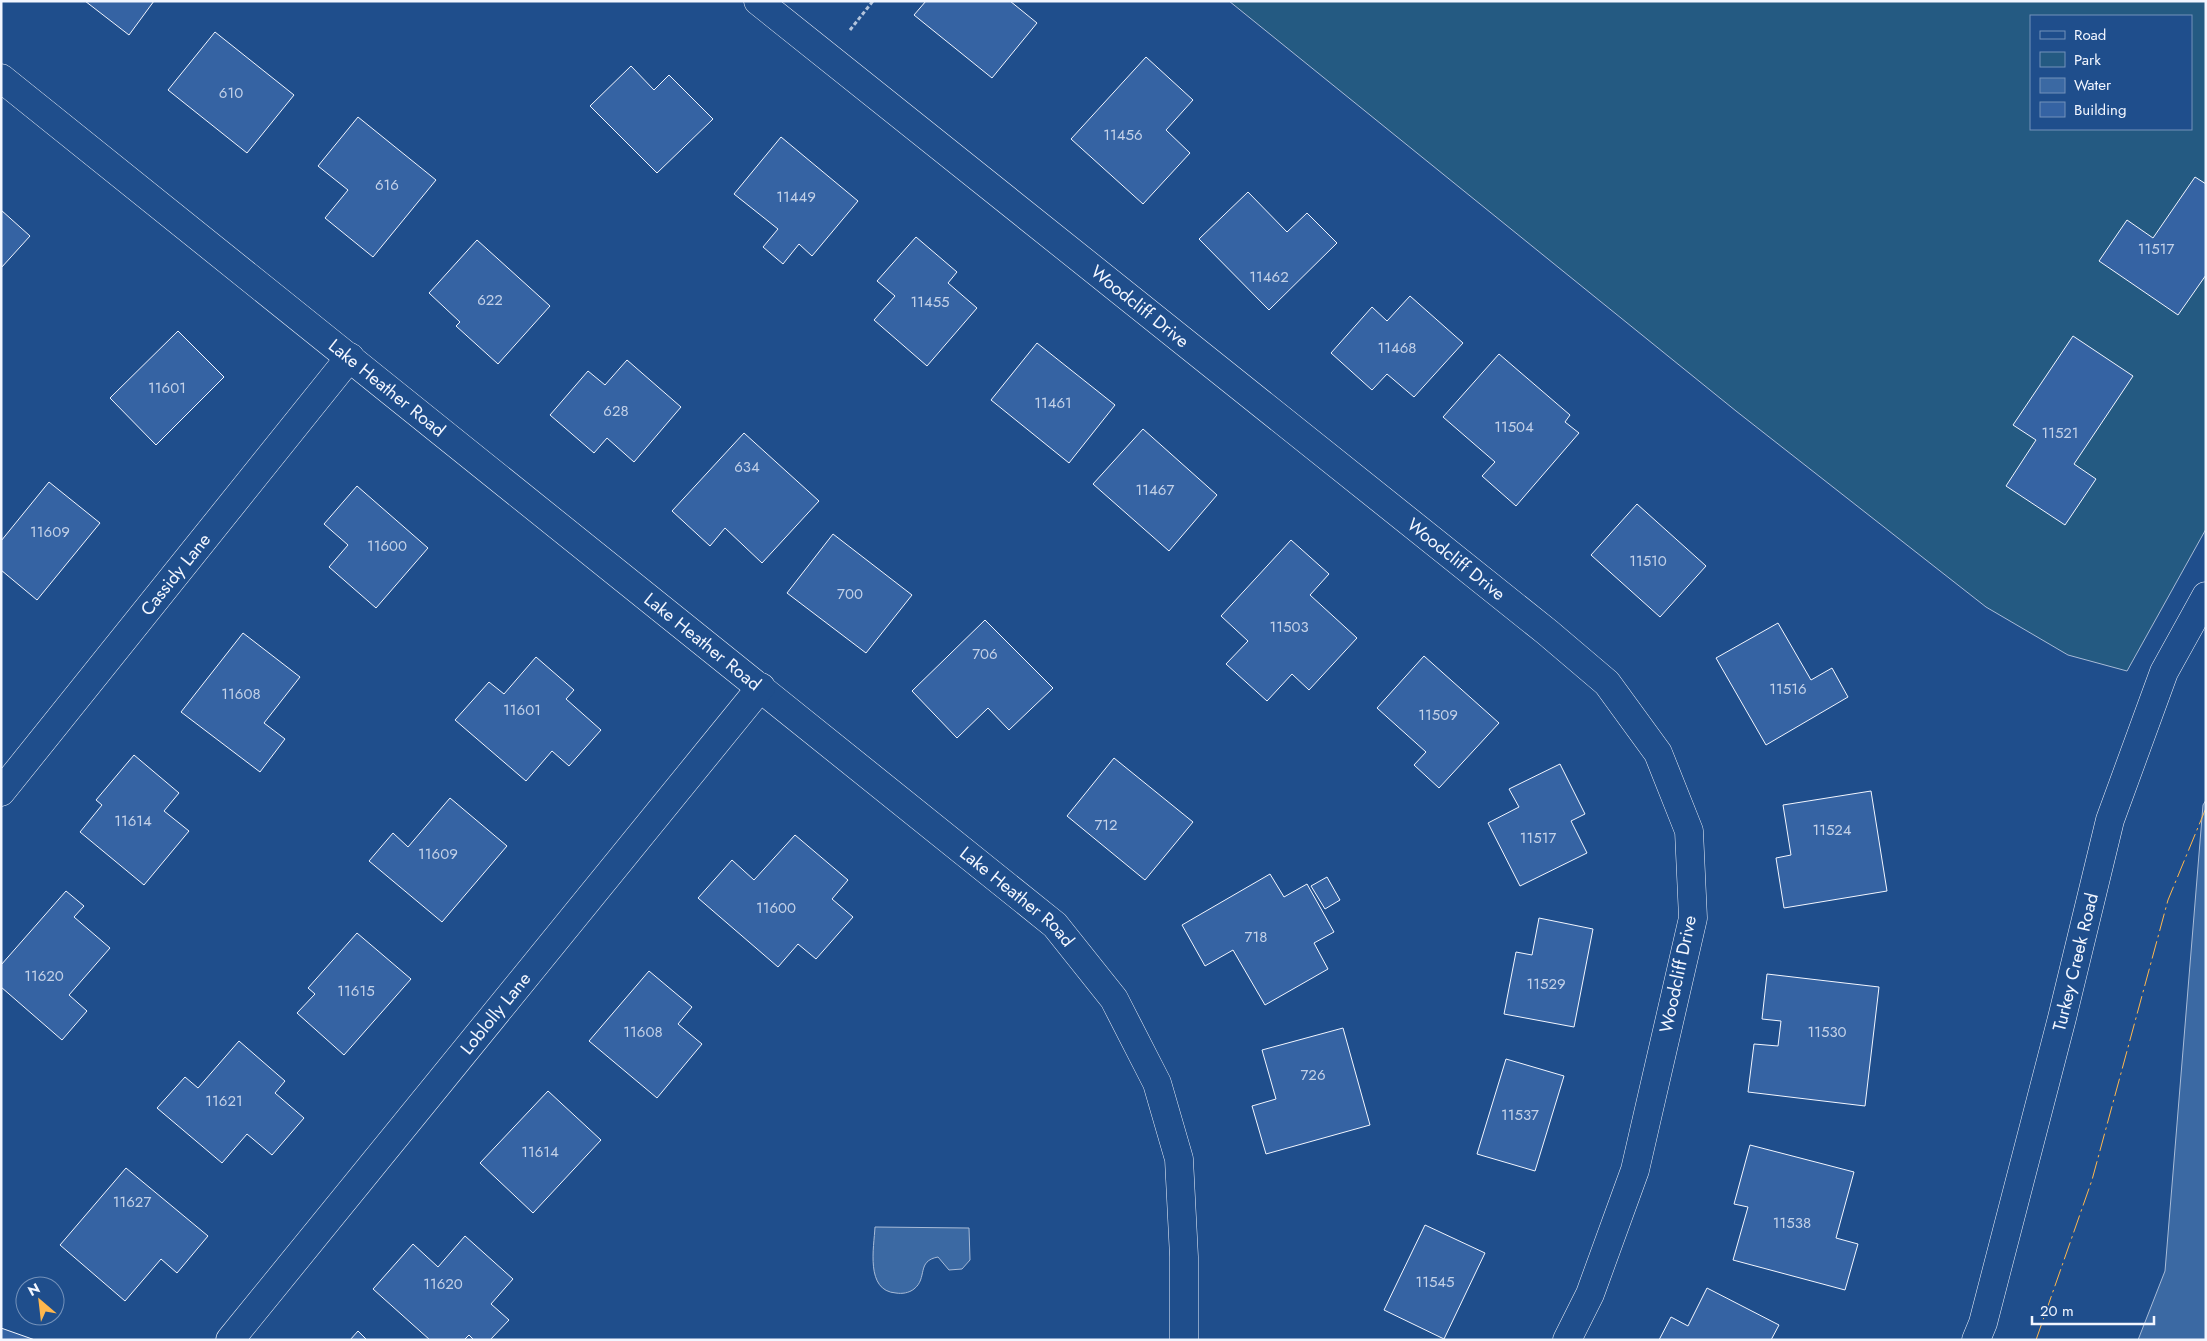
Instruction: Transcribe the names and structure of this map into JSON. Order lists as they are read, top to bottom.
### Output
{
  "streets": {
    "street": [
      "Woodcliff Drive",
      "Lake Heather Road",
      "Cassidy Lane",
      "Turkey Creek Road",
      "Loblolly Lane"
    ]
  },
  "crossings": [
    ["Lake Heather Road", "Cassidy Lane"],
    ["Lake Heather Road", "Loblolly Lane"]
  ],
  "house_numbers": [
    "610",
    "11456",
    "616",
    "11449",
    "11517",
    "11462",
    "622",
    "11455",
    "11468",
    "11601",
    "11461",
    "628",
    "11504",
    "11521",
    "634",
    "11467",
    "11609",
    "11600",
    "11510",
    "700",
    "11503",
    "706",
    "11516",
    "11608",
    "11601",
    "11509",
    "11614",
    "712",
    "11524",
    "11517",
    "11609",
    "11600",
    "718",
    "11620",
    "11529",
    "11615",
    "11608",
    "11530",
    "726",
    "11621",
    "11537",
    "11614",
    "11627",
    "11538",
    "11545",
    "11620"
  ],
  "legend": [
    "Road",
    "Park",
    "Water",
    "Building"
  ],
  "scale_bar": "20 m",
  "north": "top left"
}
